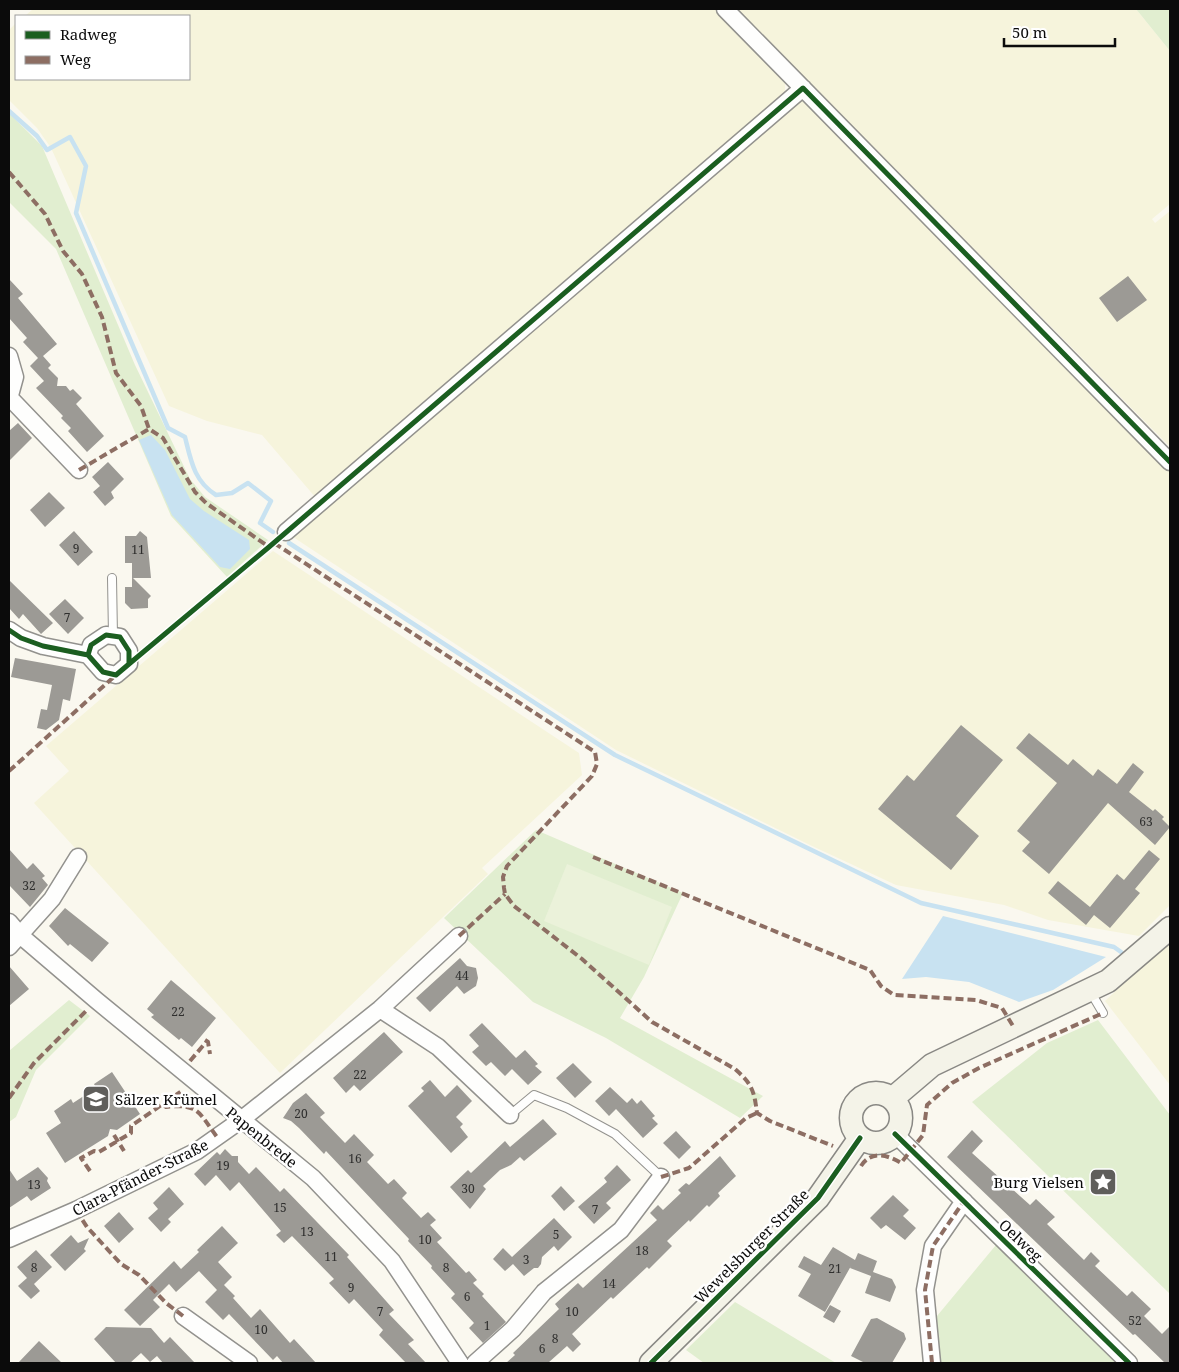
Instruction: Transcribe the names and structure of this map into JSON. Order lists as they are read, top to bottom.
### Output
{
  "streets": {
    "main road": ["Wewelsburger Straße"],
    "street": ["Papenbrede", "Clara-Pfänder-Straße", "Oelweg"]
  },
  "crossings": [
    ["Papenbrede", "Clara-Pfänder-Straße"],
    ["Oelweg", "Wewelsburger Straße"]
  ],
  "places": {
    "school or university": ["Sälzer Krümel"],
    "place": ["Burg Vielsen"]
  },
  "house_numbers": [
    "9",
    "11",
    "7",
    "63",
    "32",
    "44",
    "22",
    "22",
    "20",
    "16",
    "19",
    "13",
    "30",
    "15",
    "7",
    "13",
    "5",
    "10",
    "18",
    "11",
    "3",
    "8",
    "8",
    "21",
    "14",
    "9",
    "6",
    "7",
    "10",
    "52",
    "1",
    "10",
    "8",
    "6"
  ],
  "legend": ["Radweg", "Weg"],
  "scale_bar": "50 m"
}
